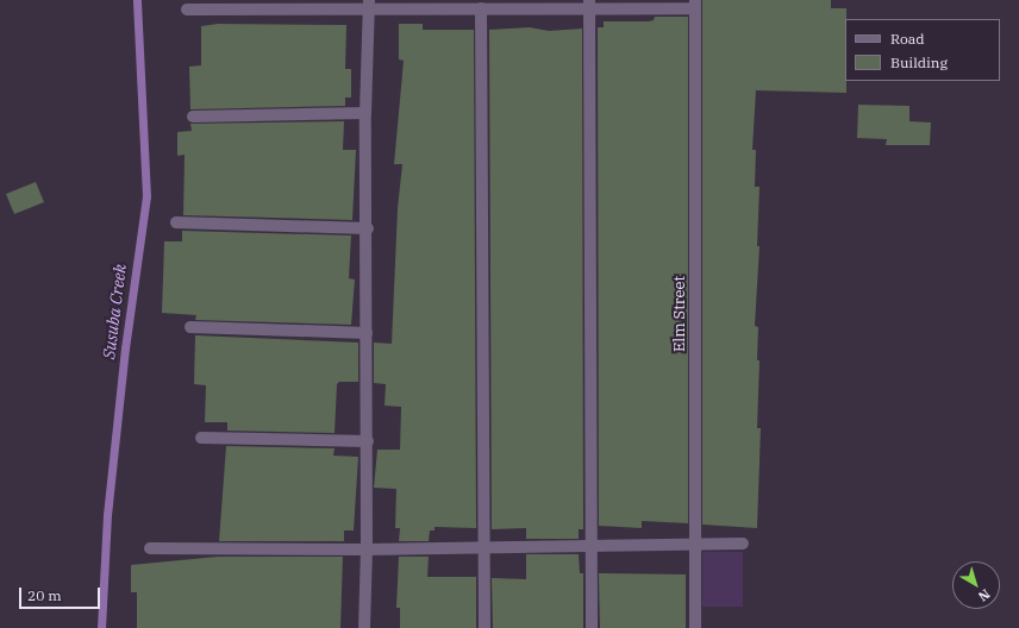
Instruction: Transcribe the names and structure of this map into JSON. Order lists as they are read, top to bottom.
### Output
{
  "streets": {
    "street": ["Elm Street"]
  },
  "water": ["Susuba Creek"],
  "legend": ["Road", "Building"],
  "scale_bar": "20 m",
  "north": "bottom right"
}
